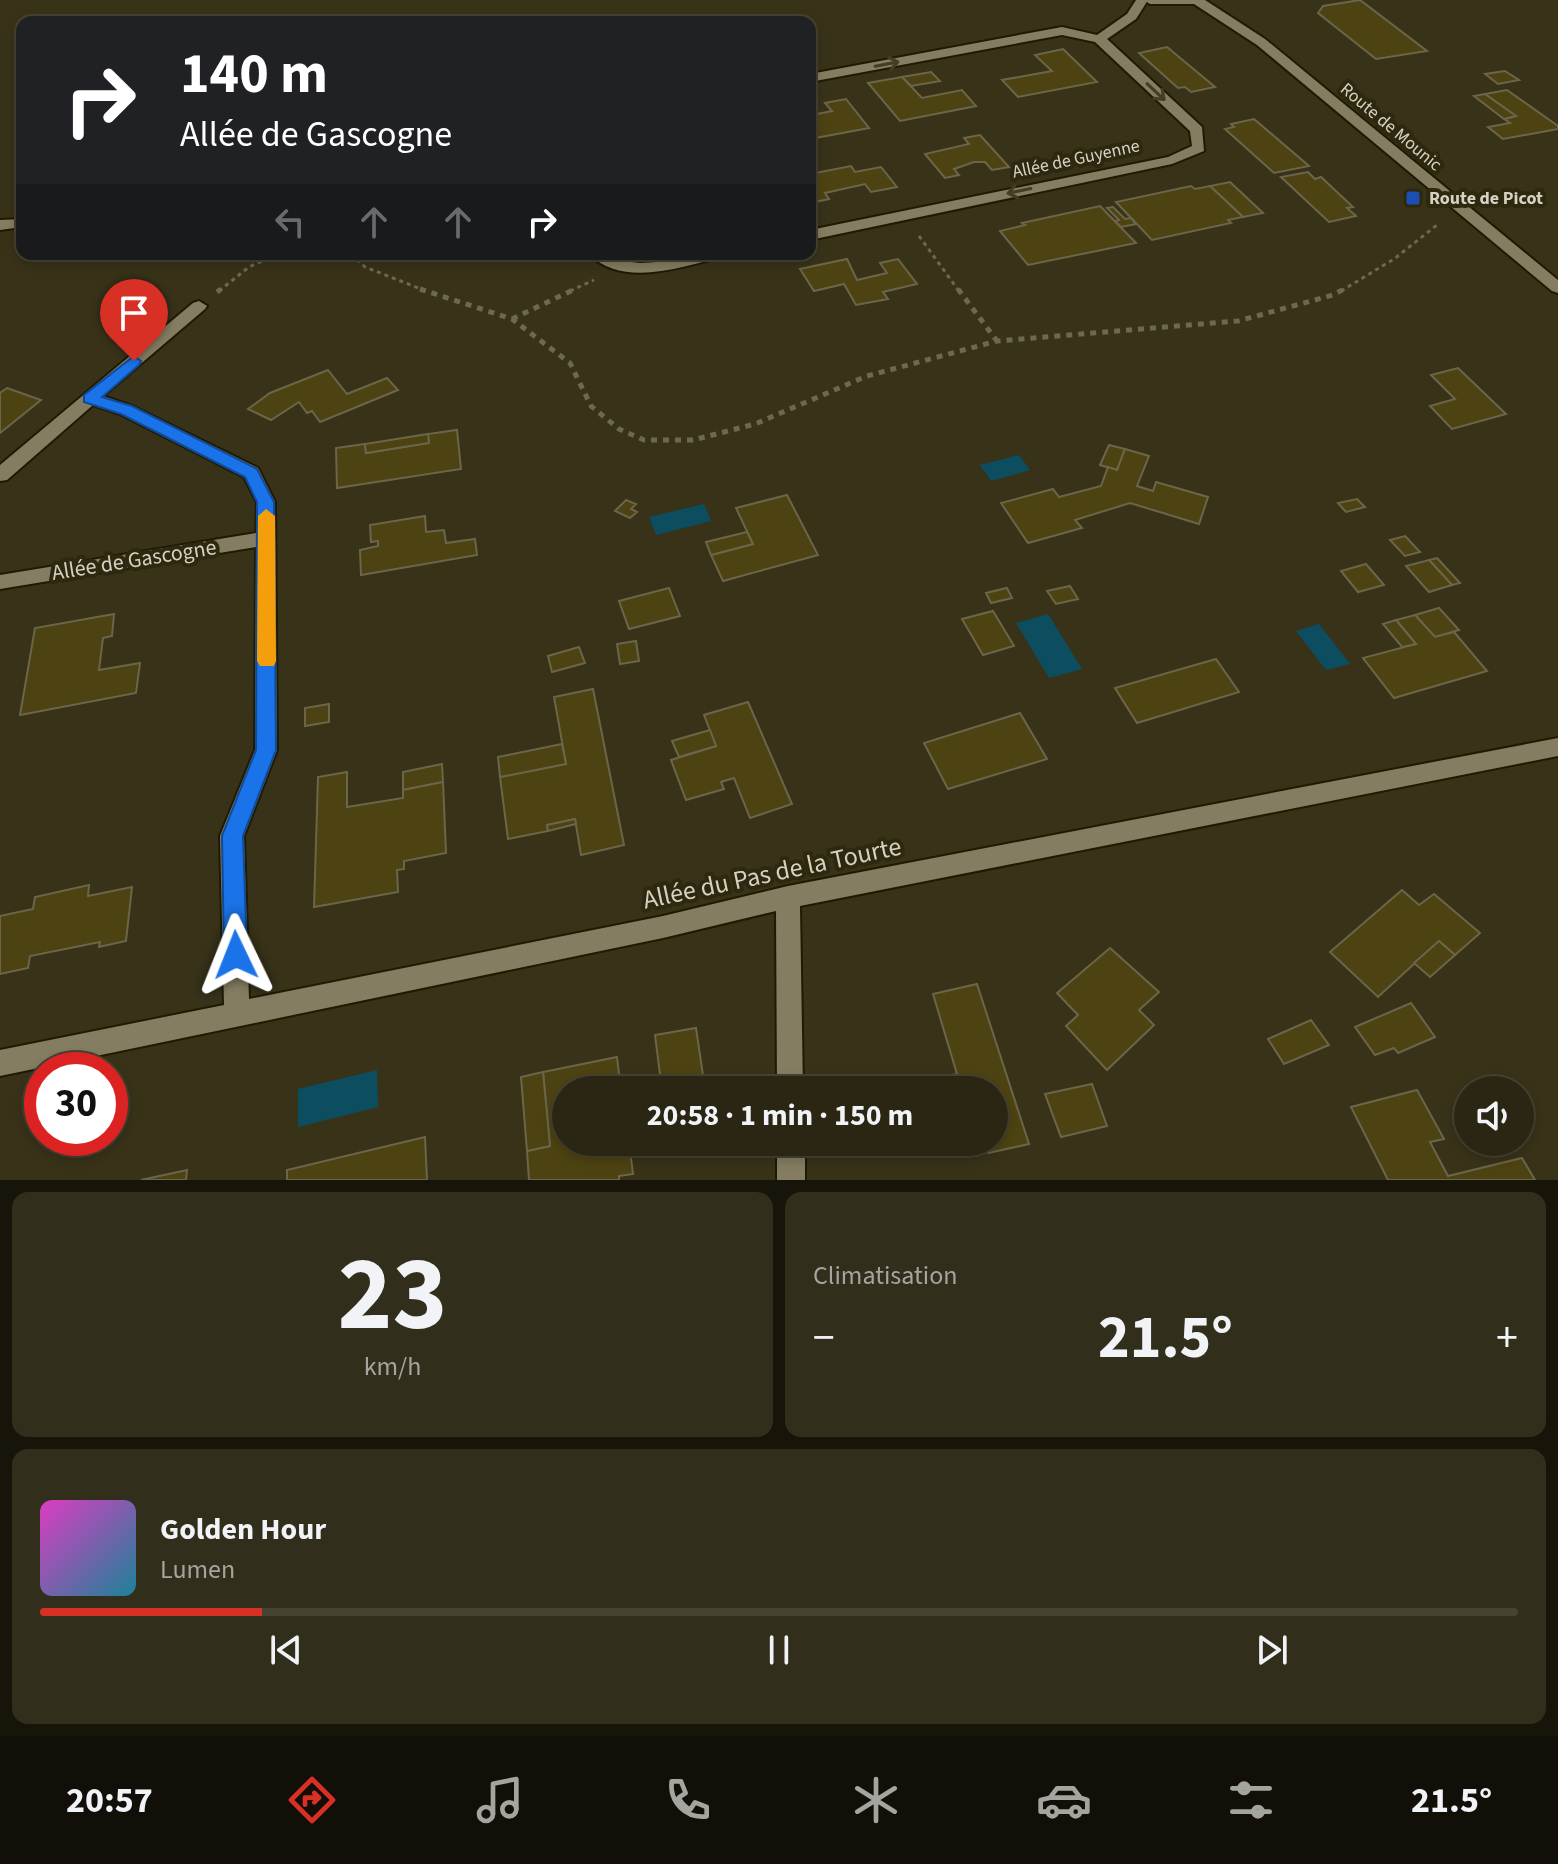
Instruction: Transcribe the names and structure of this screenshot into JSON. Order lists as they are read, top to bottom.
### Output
{
  "streets": {
    "street": [
      "Route de Mounic",
      "Allée de Guyenne",
      "Allée de Gascogne",
      "Allée du Pas de la Tourte"
    ]
  },
  "places": {
    "transit": ["Route de Picot"]
  },
  "page": {
    "turn": ["140 m", "Allée de Gascogne"],
    "limit": "30",
    "trip": "20:58 · 1 min · 150 m",
    "tile": [
      ["23", "km/h"],
      "Climatisation"
    ],
    "heat": ["−", "21.5°", "+"],
    "song": ["Golden Hour", "Lumen"],
    "tabs": ["20:57", "21.5°"]
  }
}
